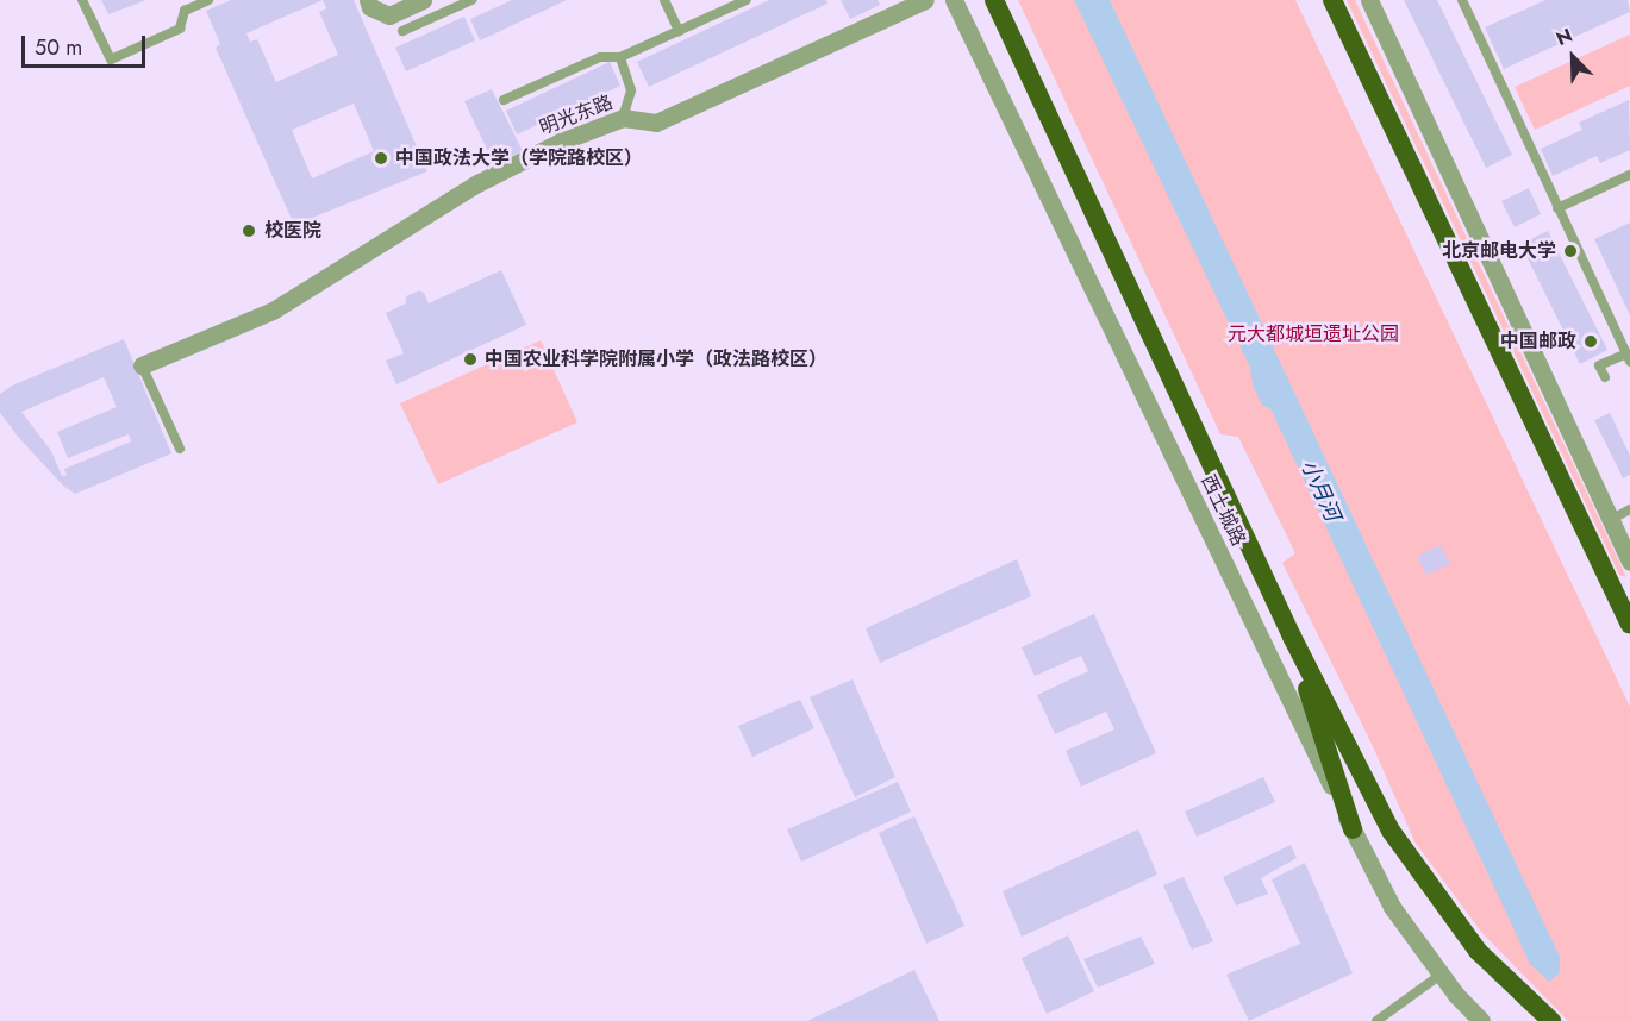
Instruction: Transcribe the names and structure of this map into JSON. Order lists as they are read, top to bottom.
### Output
{
  "streets": {
    "street": ["明光东路", "西土城路"]
  },
  "water": ["小月河"],
  "parks": ["元大都城垣遗址公园"],
  "places": [
    "中国政法大学（学院路校区）",
    "校医院",
    "北京邮电大学",
    "中国邮政",
    "中国农业科学院附属小学（政法路校区）"
  ],
  "scale_bar": "50 m",
  "north": "top left"
}
